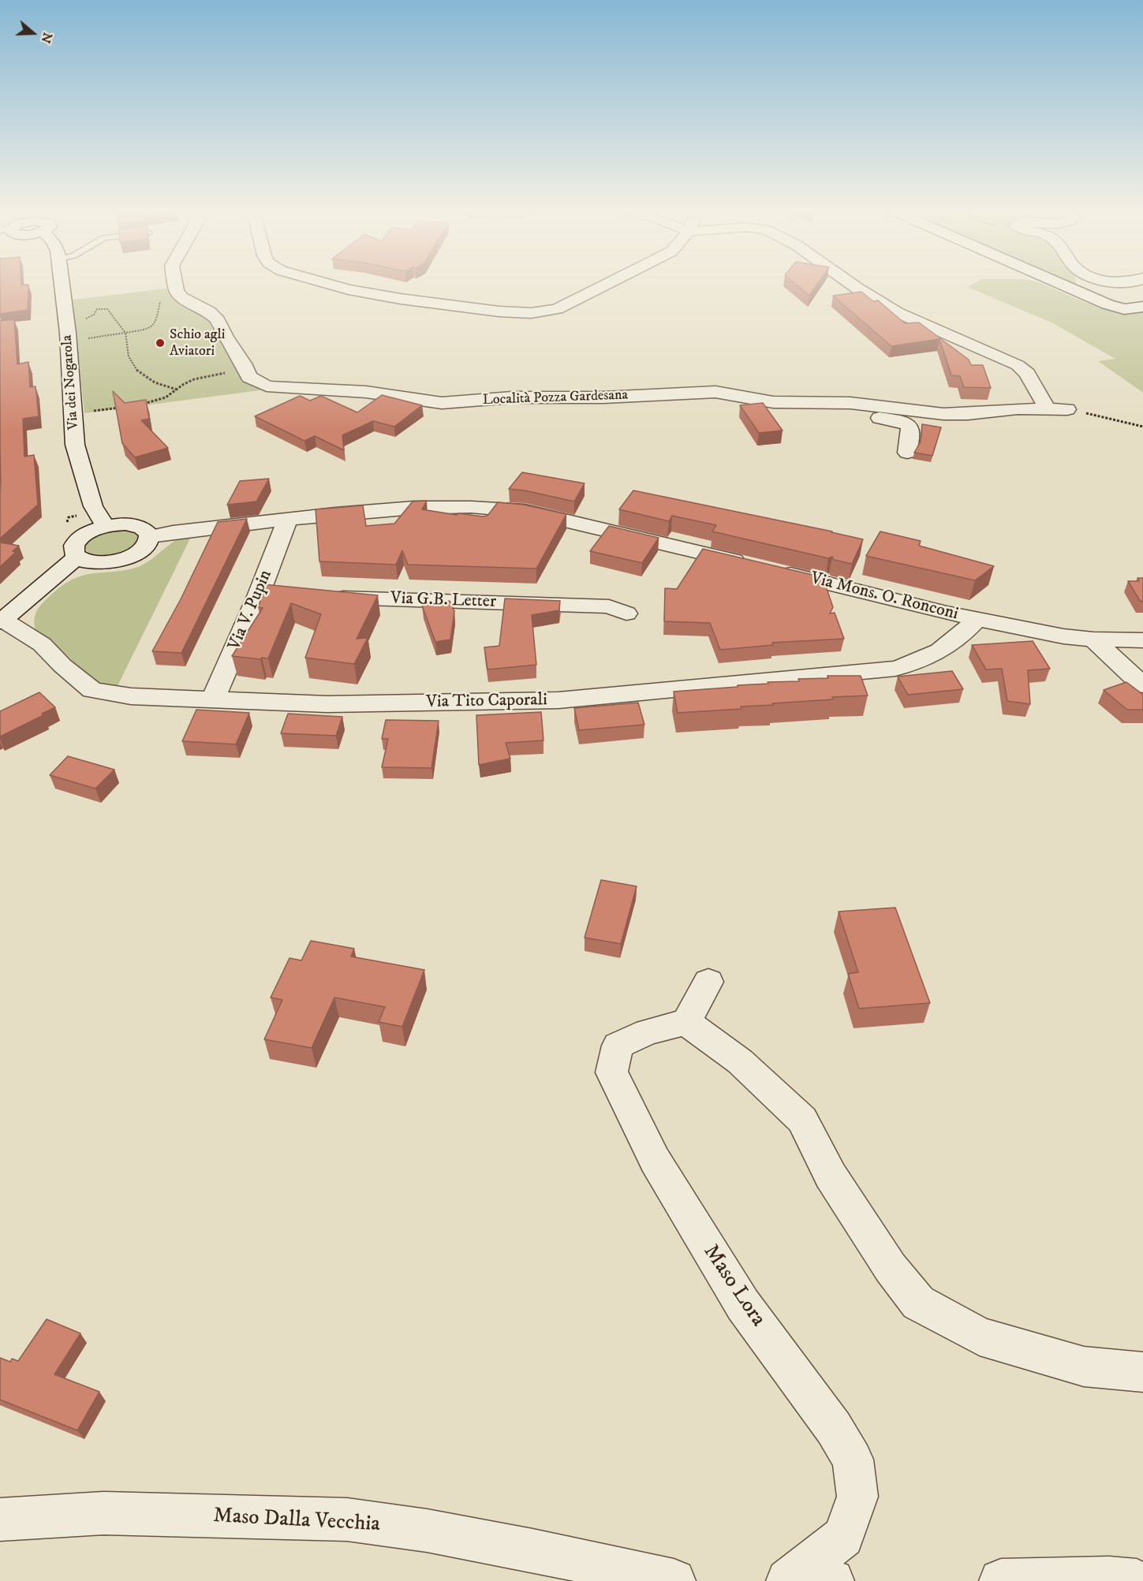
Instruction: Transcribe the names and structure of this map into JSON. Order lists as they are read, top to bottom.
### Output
{
  "streets": {
    "street": [
      "Via dei Nogarola",
      "Località Pozza Gardesana",
      "Via Mons. O. Ronconi",
      "Via G.B. Letter",
      "Via V. Pupin",
      "Via Tito Caporali",
      "Maso Lora",
      "Maso Dalla Vecchia"
    ]
  },
  "crossings": [
    ["Via Mons. O. Ronconi", "Via V. Pupin"],
    ["Via Mons. O. Ronconi", "Via Tito Caporali"],
    ["Via V. Pupin", "Via Tito Caporali"]
  ],
  "places": ["Schio agli Aviatori"],
  "north": "right"
}
